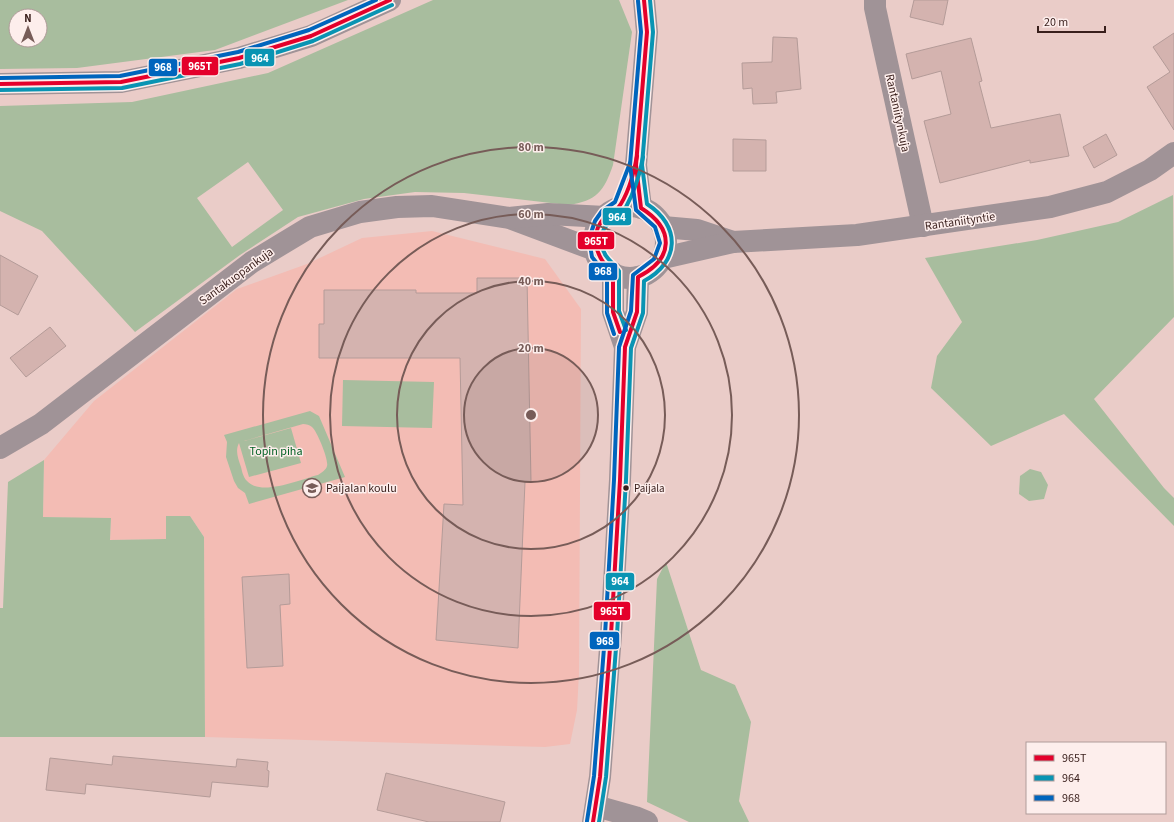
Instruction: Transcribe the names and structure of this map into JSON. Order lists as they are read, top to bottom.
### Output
{
  "streets": {
    "street": ["Rantaniitynkuja", "Rantaniityntie", "Santakuopankuja"]
  },
  "crossings": [
    ["Rantaniitynkuja", "Rantaniityntie"],
    ["Rantaniityntie", "Santakuopankuja"]
  ],
  "parks": ["Topin piha"],
  "places": {
    "school or university": ["Paijalan koulu"],
    "other": ["Paijala"]
  },
  "lines": ["transit line 965T", "transit line 964", "transit line 968"],
  "legend": ["965T", "964", "968"],
  "scale_bar": "20 m",
  "north": "top",
  "rings": [
    "80 m",
    "60 m",
    "40 m",
    "20 m"
  ]
}
